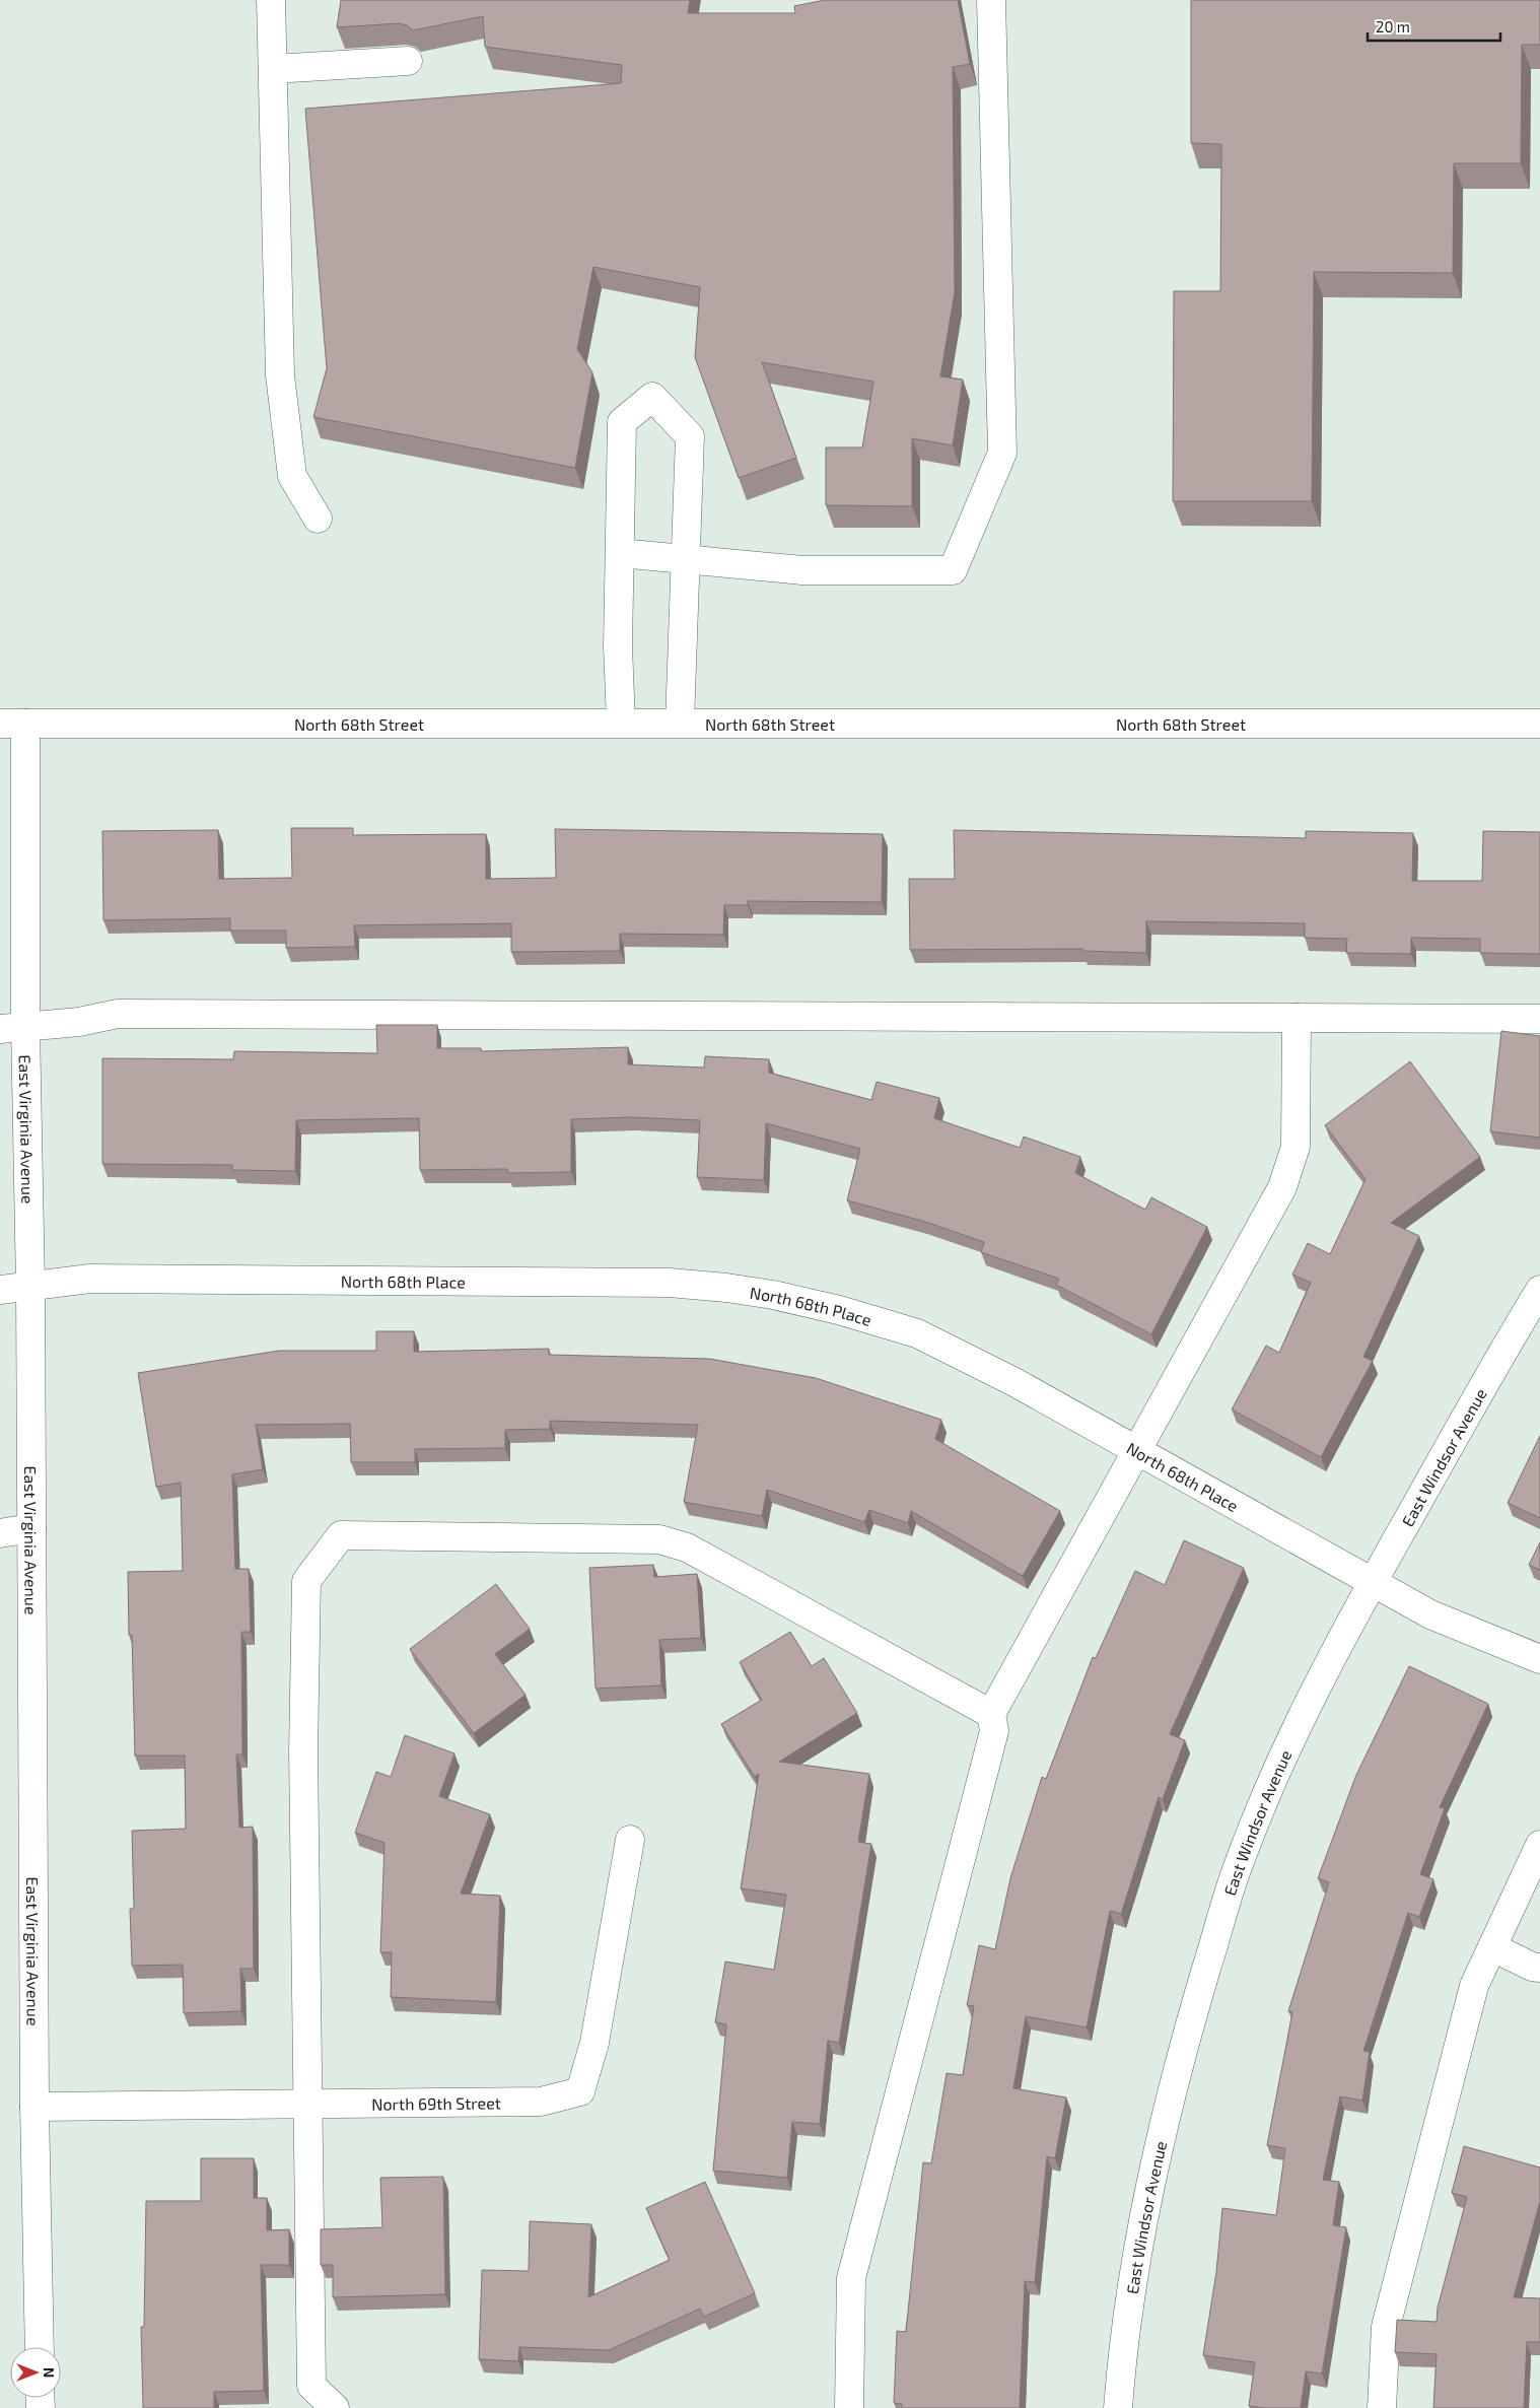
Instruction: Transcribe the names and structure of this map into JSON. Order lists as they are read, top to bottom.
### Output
{
  "streets": {
    "street": [
      "North 68th Street",
      "East Virginia Avenue",
      "North 68th Place",
      "East Windsor Avenue",
      "North 69th Street"
    ]
  },
  "crossings": [
    ["North 68th Street", "East Virginia Avenue"],
    ["East Virginia Avenue", "North 68th Place"],
    ["East Virginia Avenue", "North 69th Street"],
    ["North 68th Place", "East Windsor Avenue"]
  ],
  "scale_bar": "20 m",
  "north": "right"
}
